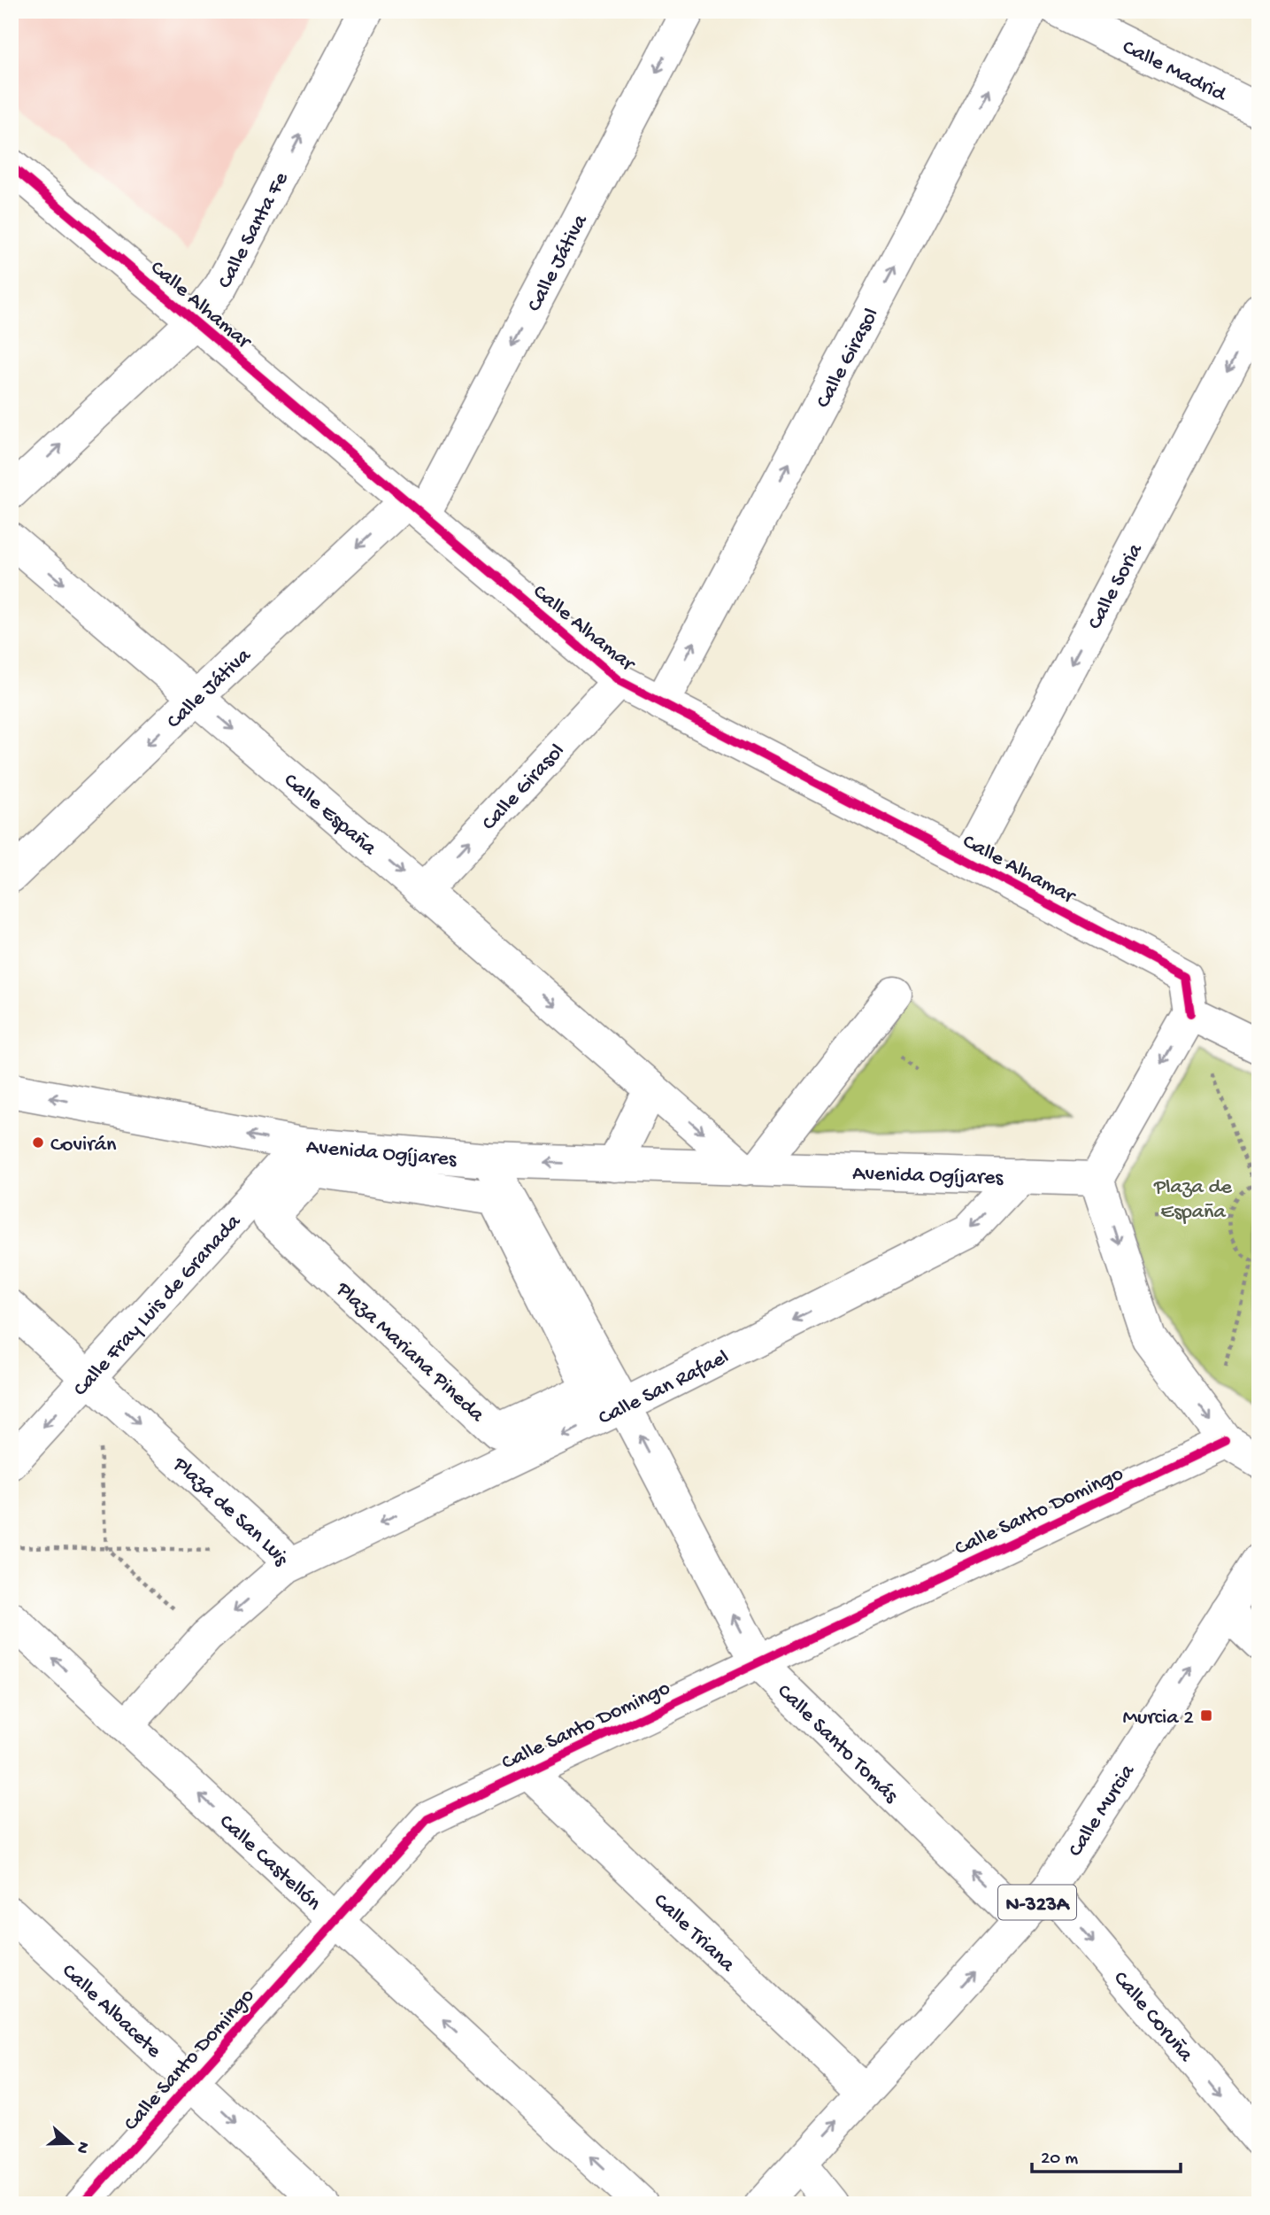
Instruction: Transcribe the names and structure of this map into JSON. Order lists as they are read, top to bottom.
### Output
{
  "streets": {
    "street": [
      "Calle Madrid",
      "Calle Santa Fe",
      "Calle Játiva",
      "Calle Alhamar",
      "Calle Girasol",
      "Calle Soria",
      "Calle España",
      "Avenida Ogíjares",
      "Calle Fray Luis de Granada",
      "Plaza Mariana Pineda",
      "Calle San Rafael",
      "Calle Santo Domingo",
      "Plaza de San Luis",
      "Calle Santo Tomás",
      "Calle Murcia",
      "Calle Castellón",
      "N-323A",
      "Calle Triana",
      "Calle Albacete",
      "Calle Coruña"
    ]
  },
  "crossings": [
    ["Calle Santa Fe", "Calle Alhamar"],
    ["Calle Játiva", "Calle Alhamar"],
    ["Calle Játiva", "Calle España"],
    ["Calle Alhamar", "Calle Girasol"],
    ["Calle Alhamar", "Calle Soria"],
    ["Calle Girasol", "Calle España"],
    ["Calle España", "Avenida Ogíjares"],
    ["Avenida Ogíjares", "Calle Fray Luis de Granada"],
    ["Avenida Ogíjares", "Calle San Rafael"],
    ["Calle Fray Luis de Granada", "Plaza Mariana Pineda"],
    ["Calle Fray Luis de Granada", "Plaza de San Luis"],
    ["Plaza Mariana Pineda", "Calle San Rafael"],
    ["Calle San Rafael", "Plaza de San Luis"],
    ["Calle San Rafael", "Calle Santo Tomás"],
    ["Calle Santo Domingo", "Calle Santo Tomás"],
    ["Calle Santo Domingo", "Calle Castellón"],
    ["Calle Santo Domingo", "Calle Triana"],
    ["Calle Santo Domingo", "Calle Albacete"],
    ["Plaza de San Luis", "Calle Castellón"],
    ["Calle Santo Tomás", "Calle Murcia"],
    ["Calle Murcia", "Calle Triana"],
    ["Calle Murcia", "Calle Coruña"]
  ],
  "one_way": [
    "Calle Santa Fe",
    "Calle Játiva",
    "Calle Girasol",
    "Calle Soria",
    "Calle España",
    "Avenida Ogíjares",
    "Calle San Rafael",
    "Calle Santo Tomás",
    "Calle Murcia",
    "Calle Castellón",
    "Calle Albacete",
    "Calle Coruña"
  ],
  "parks": ["Plaza de España"],
  "places": {
    "other": ["Covirán"],
    "transit": ["Murcia 2"]
  },
  "scale_bar": "20 m",
  "north": "right"
}
